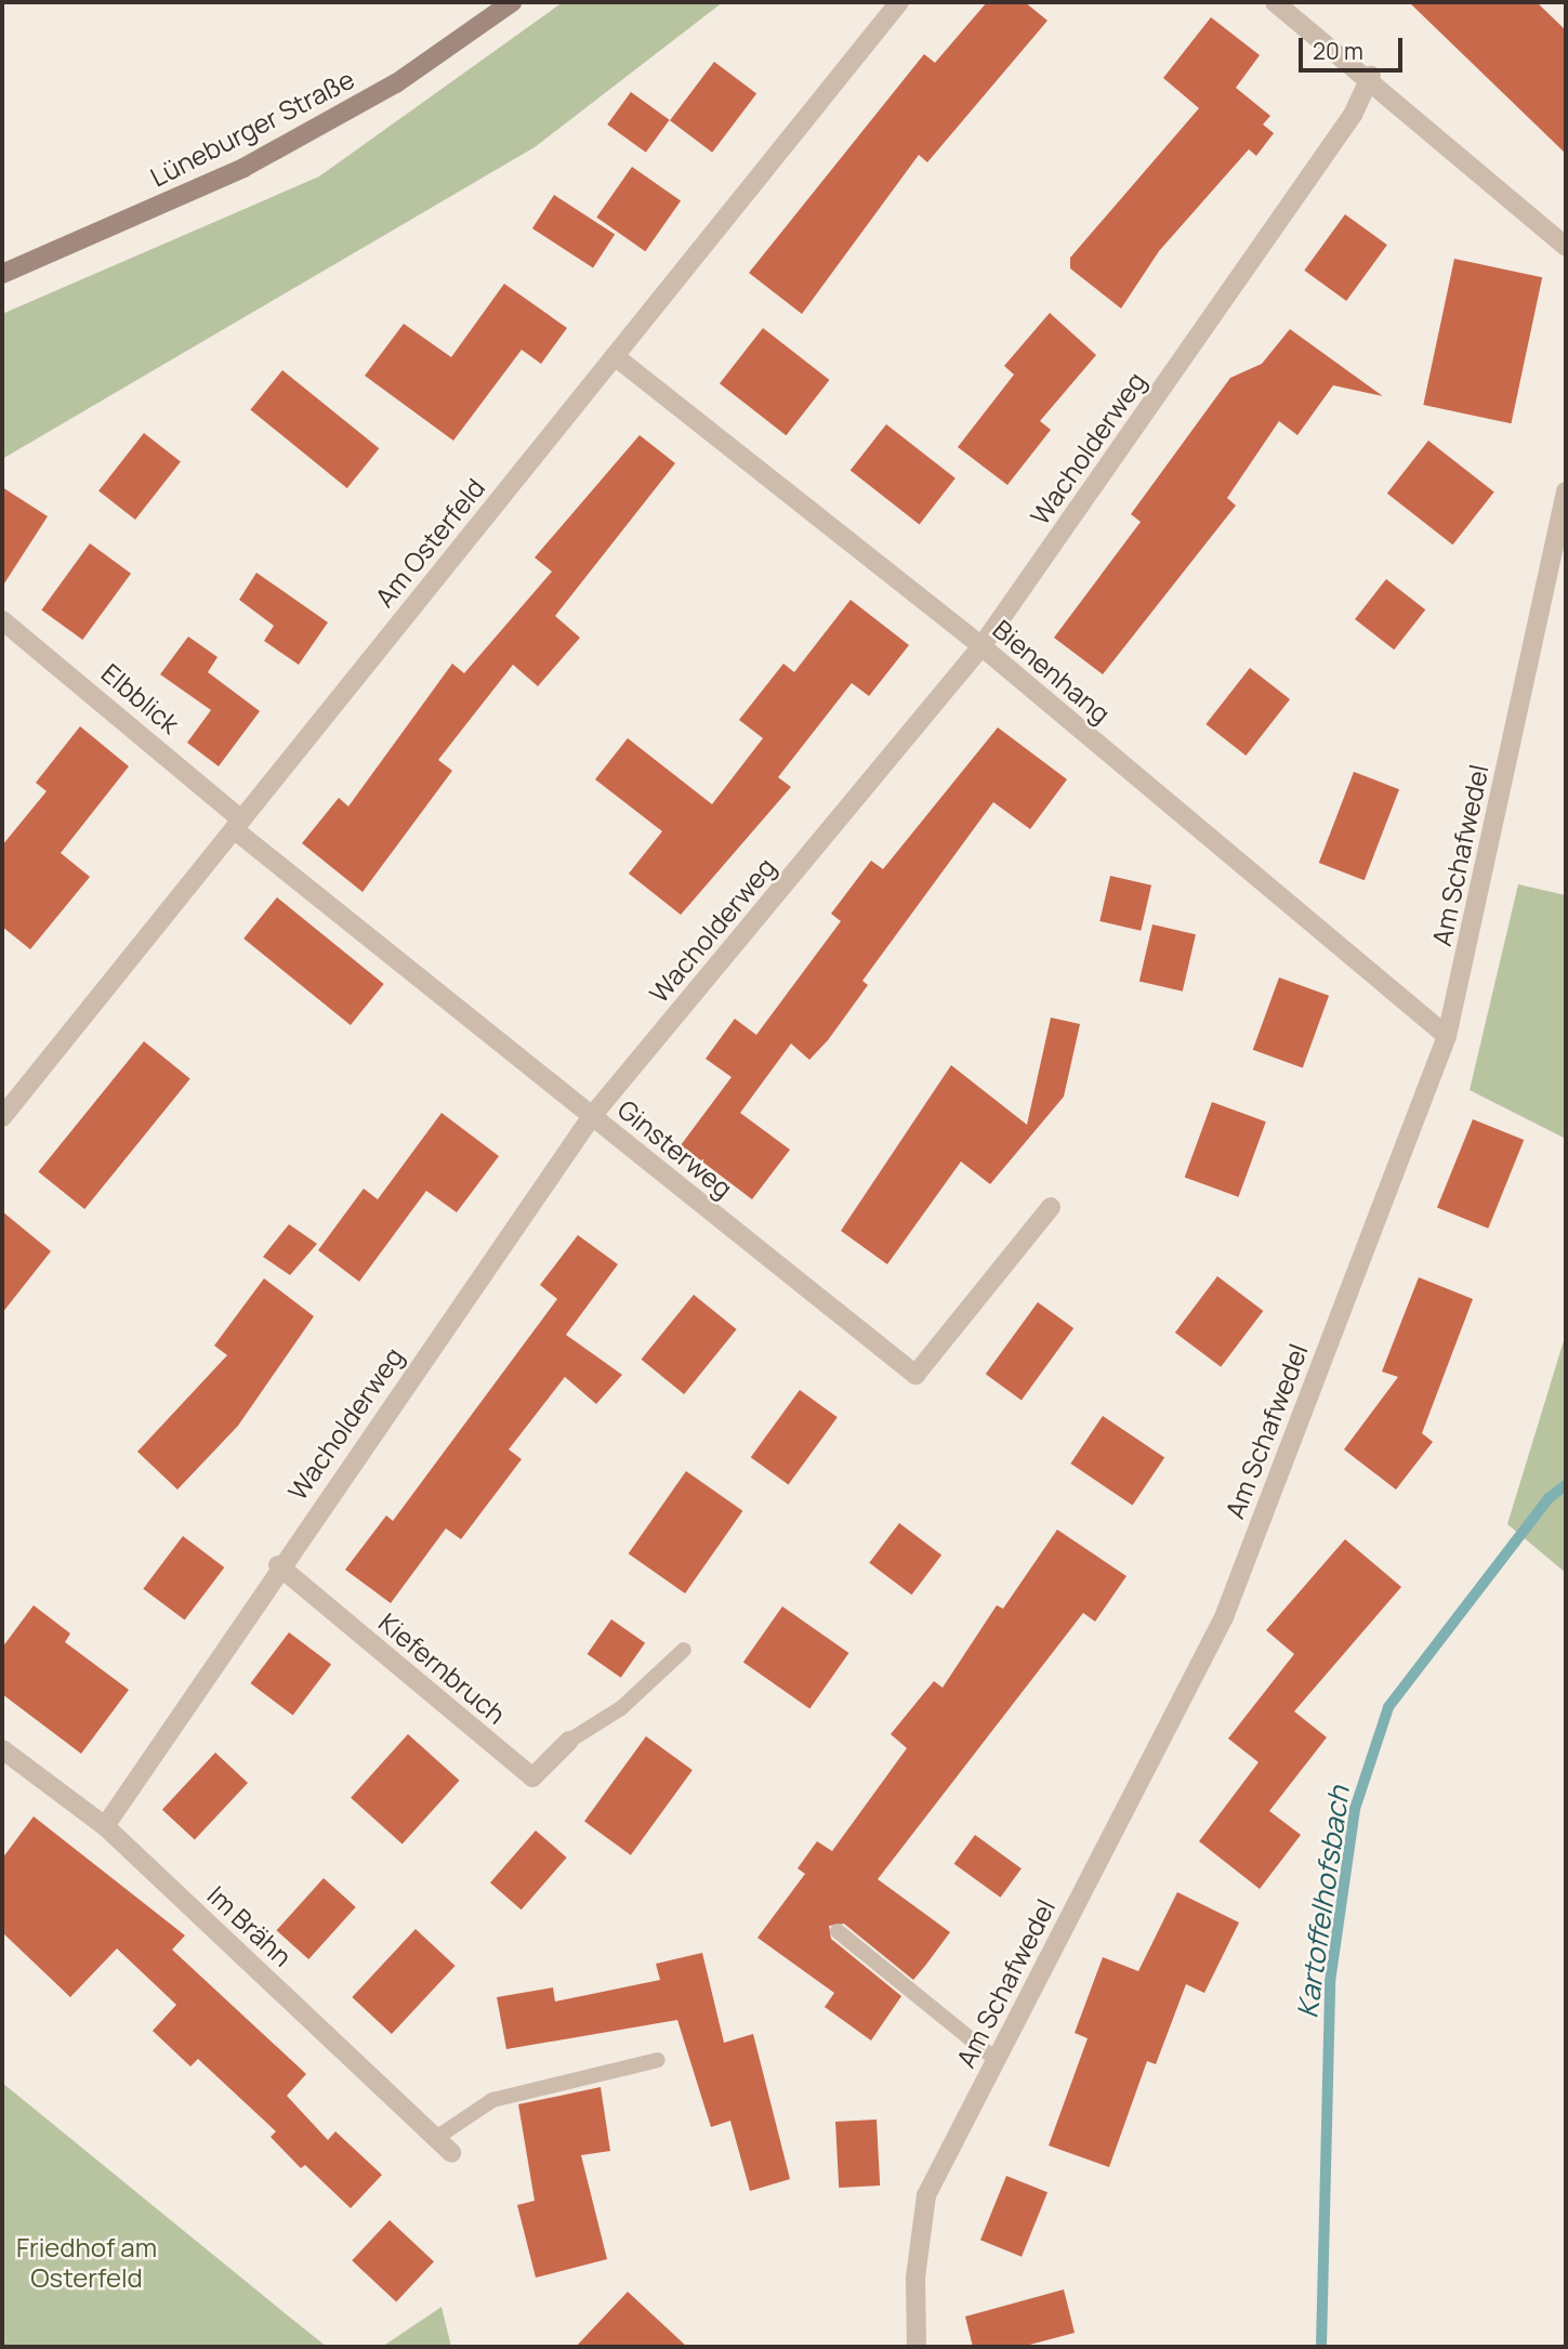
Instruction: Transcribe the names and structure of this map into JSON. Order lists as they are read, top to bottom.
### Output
{
  "streets": {
    "main road": ["Lüneburger Straße"],
    "street": [
      "Wacholderweg",
      "Am Osterfeld",
      "Bienenhang",
      "Elbblick",
      "Am Schafwedel",
      "Ginsterweg",
      "Kiefernbruch",
      "Im Brähn"
    ]
  },
  "crossings": [
    ["Wacholderweg", "Bienenhang"],
    ["Wacholderweg", "Ginsterweg"],
    ["Wacholderweg", "Kiefernbruch"],
    ["Wacholderweg", "Im Brähn"],
    ["Am Osterfeld", "Bienenhang"],
    ["Am Osterfeld", "Elbblick"],
    ["Am Osterfeld", "Ginsterweg"],
    ["Bienenhang", "Am Schafwedel"],
    ["Elbblick", "Ginsterweg"]
  ],
  "water": ["Kartoffelhofsbach"],
  "parks": ["Friedhof am Osterfeld"],
  "scale_bar": "20 m"
}
